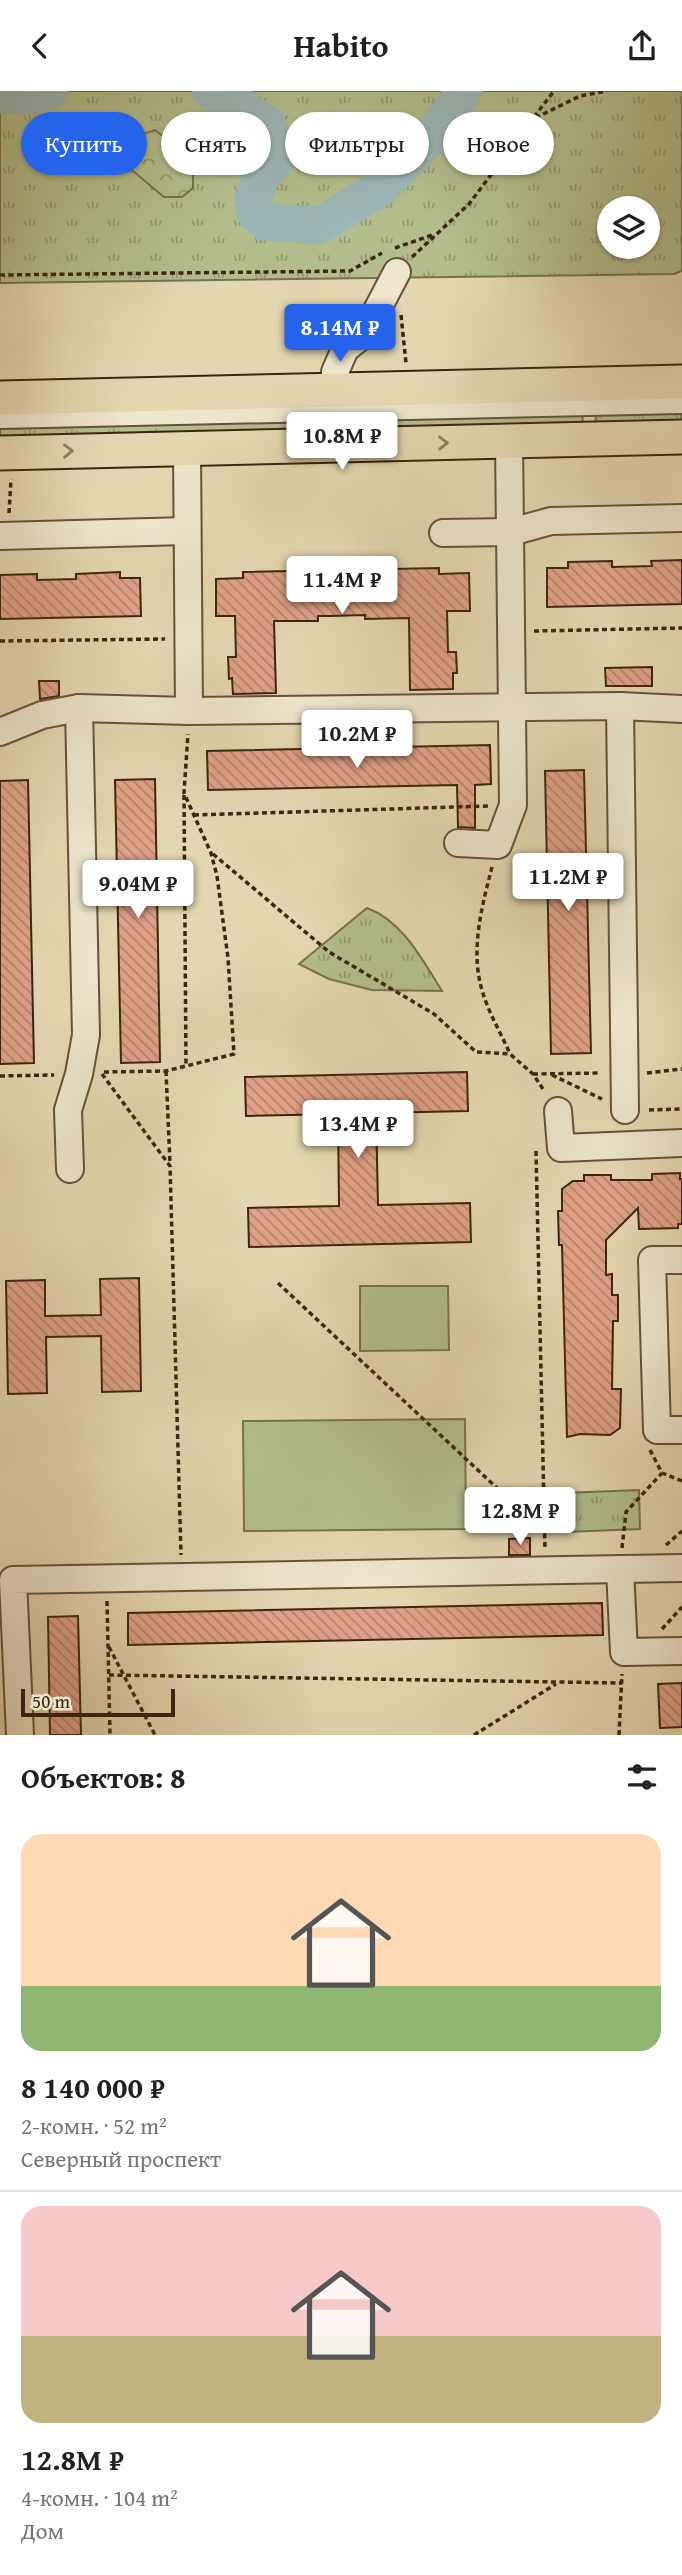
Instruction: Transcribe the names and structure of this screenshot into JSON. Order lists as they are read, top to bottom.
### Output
{
  "scale_bar": "50 m",
  "page": {
    "header": "Habito",
    "chip": [
      "Купить",
      "Снять",
      "Фильтры",
      "Новое"
    ],
    "price": [
      "8.14M ₽",
      "10.8M ₽",
      "11.4M ₽",
      "10.2M ₽",
      "11.2M ₽",
      "9.04M ₽",
      "13.4M ₽",
      "12.8M ₽"
    ],
    "scale": "50 m",
    "heading": "Объектов: 8",
    "list": [
      {
        "name": "8 140 000 ₽",
        "note": "2-комн. · 52 m² · Северный проспект"
      },
      {
        "name": "12.8M ₽",
        "note": "4-комн. · 104 m² · Дом"
      }
    ]
  }
}
